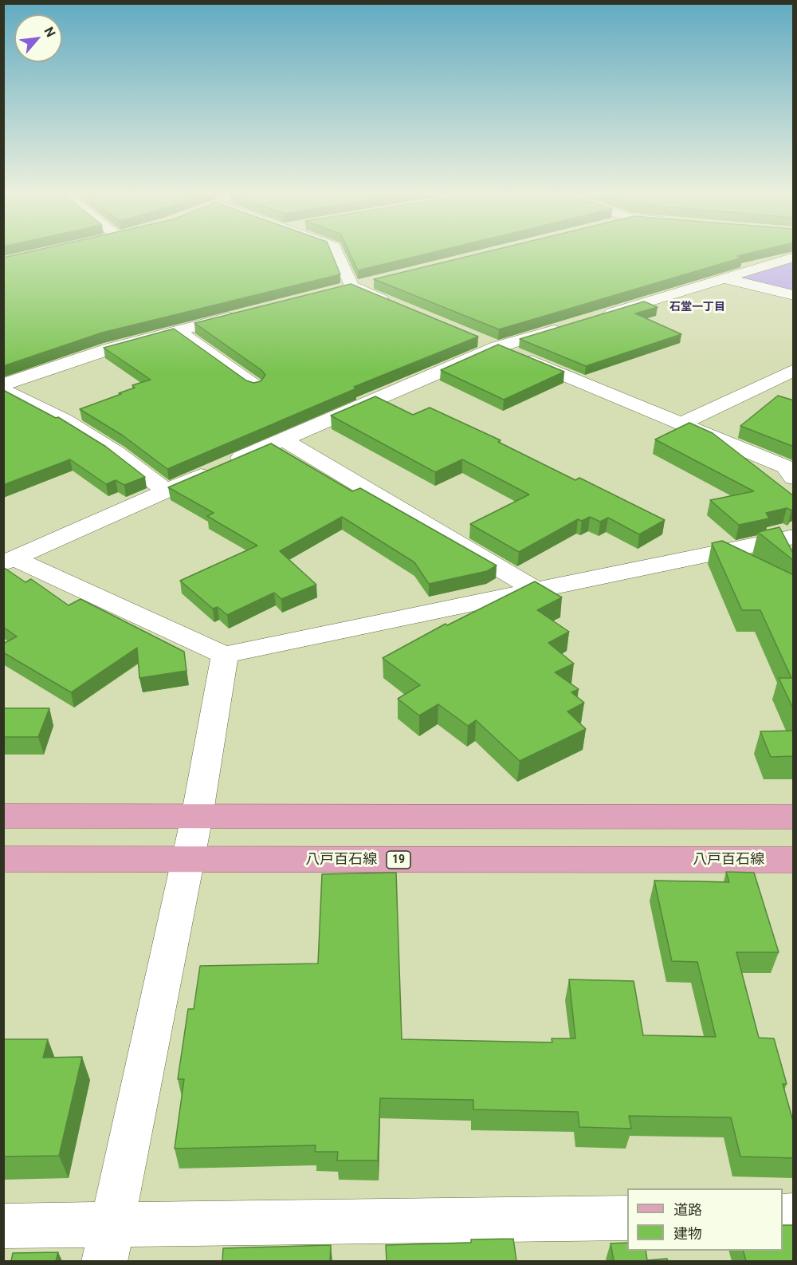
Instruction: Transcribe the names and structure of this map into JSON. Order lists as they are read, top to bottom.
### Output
{
  "streets": {
    "main road": ["八戸百石線", "19"]
  },
  "districts": ["石堂一丁目"],
  "legend": ["道路", "建物"],
  "north": "top right"
}
